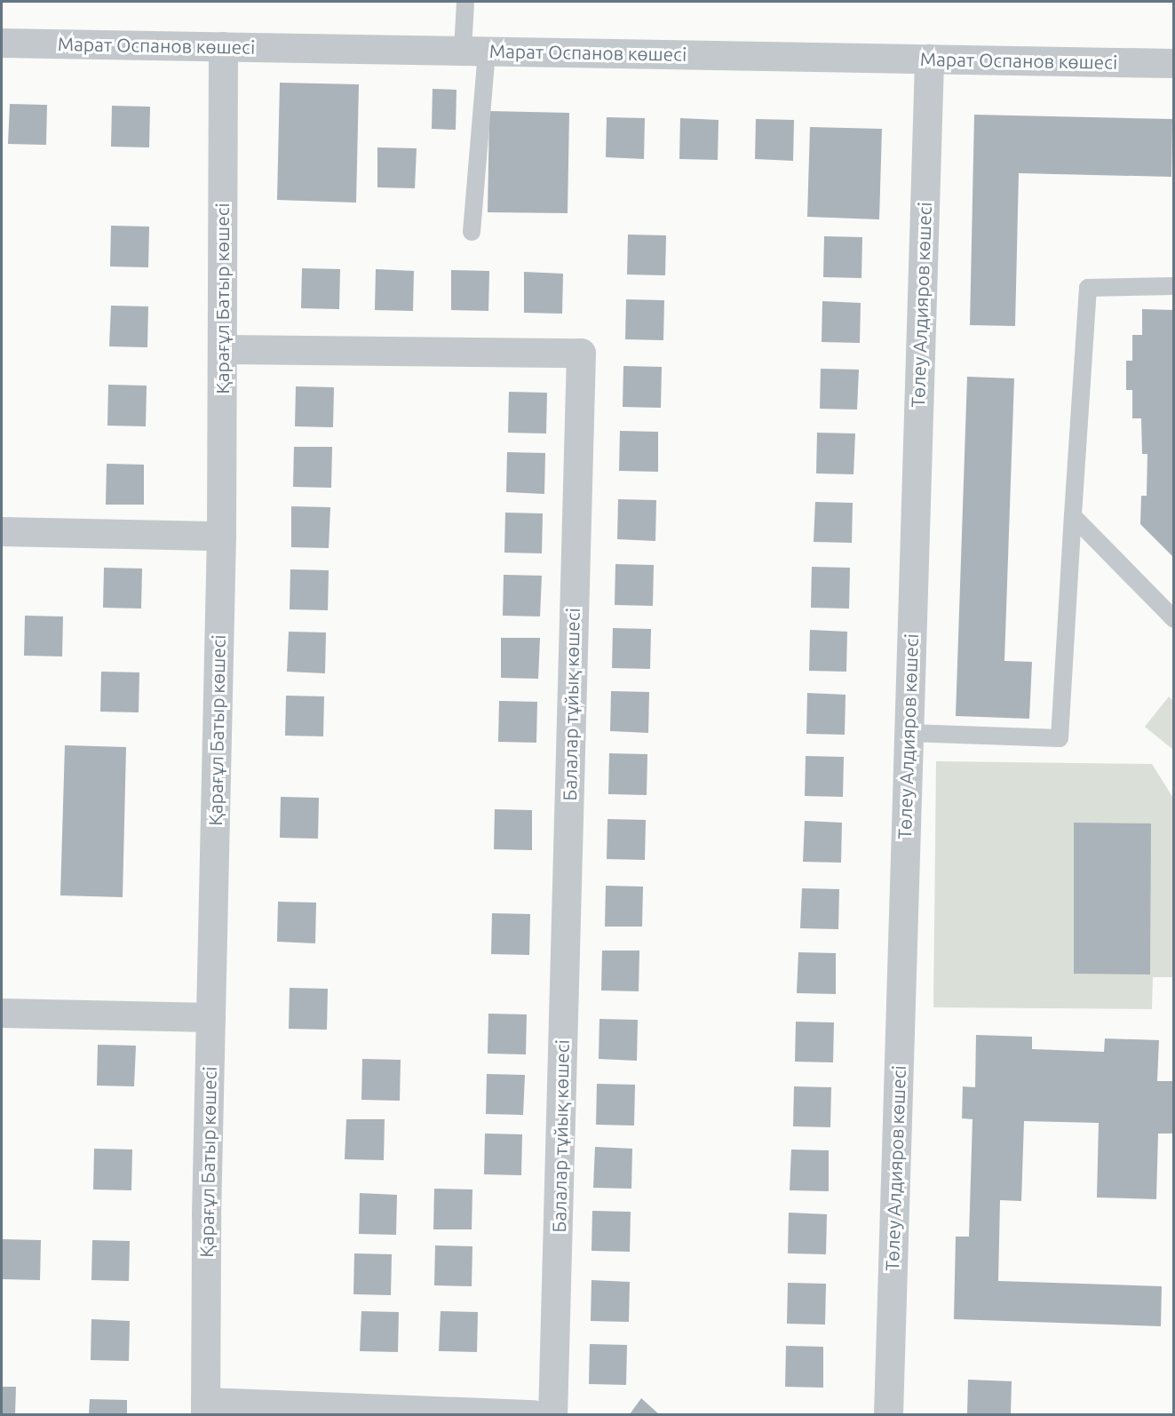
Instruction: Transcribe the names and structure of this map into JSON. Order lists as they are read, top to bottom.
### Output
{
  "streets": {
    "street": [
      "Марат Оспанов көшесі",
      "Қарағұл Батыр көшесі",
      "Төлеу Алдияров көшесі",
      "Балалар тұйық көшесі"
    ]
  },
  "crossings": [
    ["Марат Оспанов көшесі", "Қарағұл Батыр көшесі"],
    ["Марат Оспанов көшесі", "Төлеу Алдияров көшесі"],
    ["Қарағұл Батыр көшесі", "Балалар тұйық көшесі"]
  ]
}
